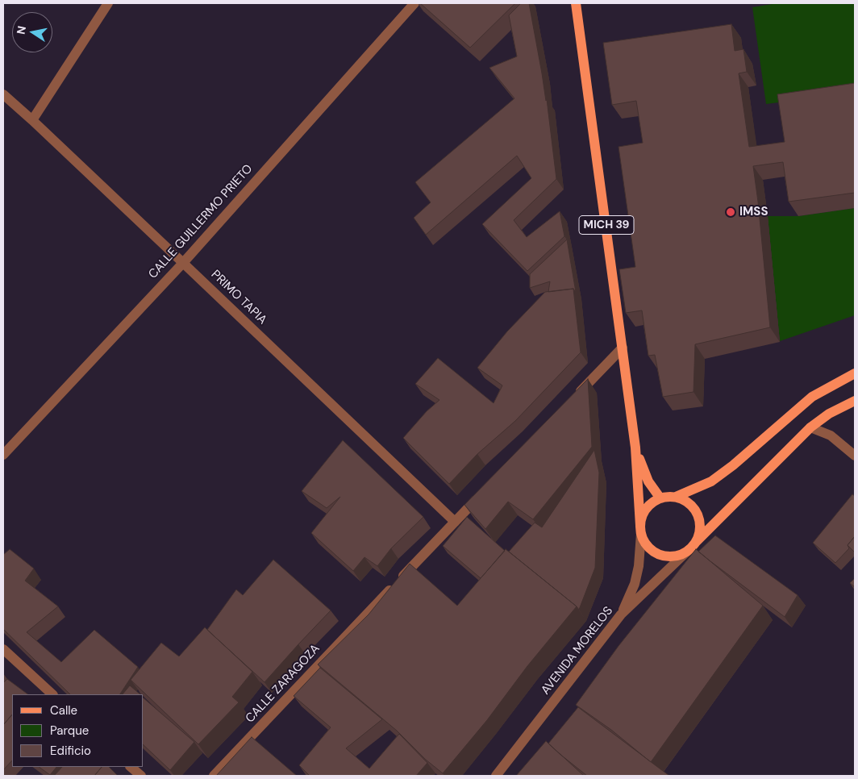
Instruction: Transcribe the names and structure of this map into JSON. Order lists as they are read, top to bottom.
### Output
{
  "streets": {
    "main road": ["MICH 39", "AVENIDA MORELOS"],
    "street": ["CALLE GUILLERMO PRIETO", "PRIMO TAPIA", "CALLE ZARAGOZA"]
  },
  "crossings": [
    ["CALLE GUILLERMO PRIETO", "PRIMO TAPIA"],
    ["PRIMO TAPIA", "CALLE ZARAGOZA"]
  ],
  "places": ["IMSS"],
  "legend": ["Calle", "Parque", "Edificio"],
  "north": "left"
}
